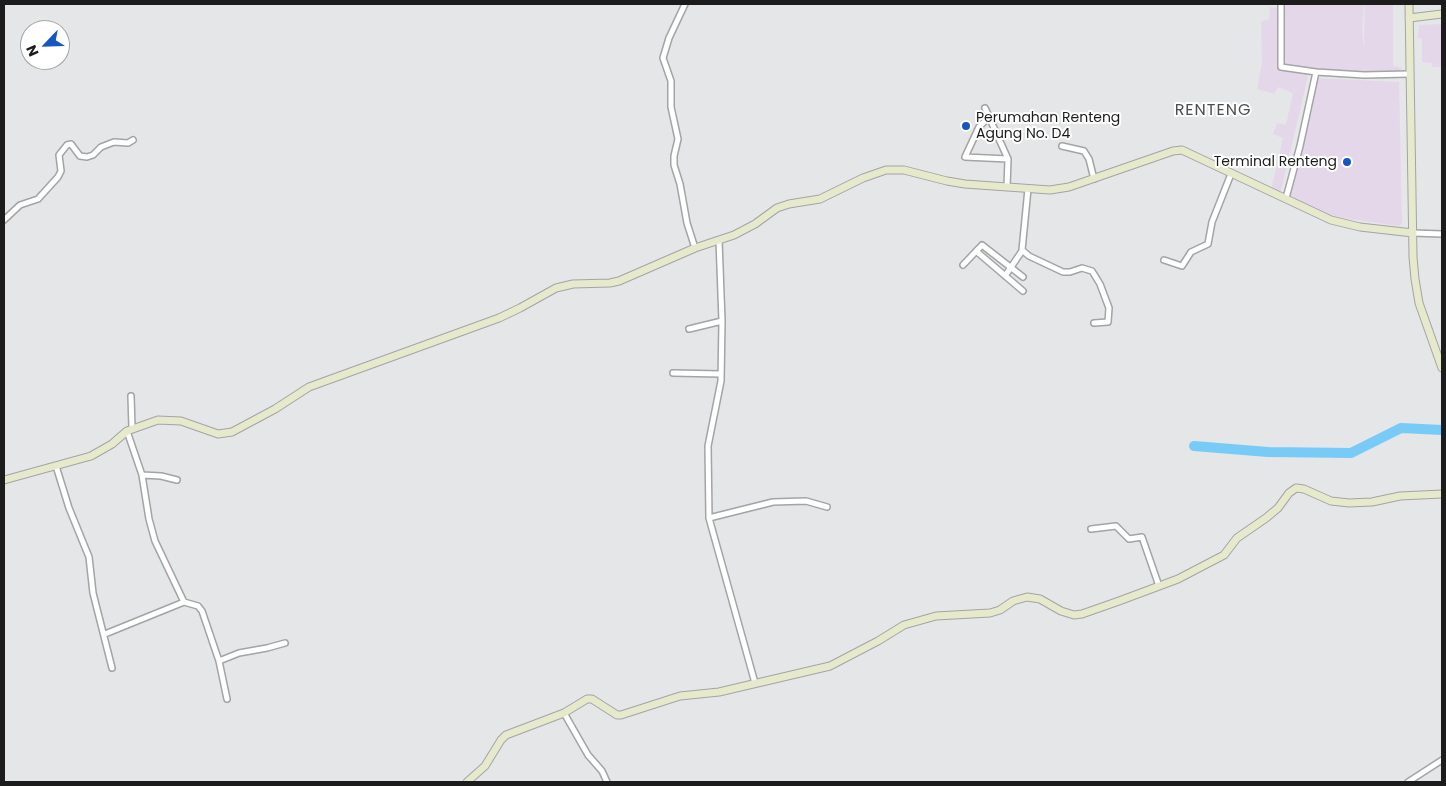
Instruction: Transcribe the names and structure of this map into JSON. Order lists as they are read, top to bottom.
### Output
{
  "districts": ["RENTENG"],
  "places": ["Perumahan Renteng Agung No. D4", "Terminal Renteng"],
  "north": "bottom left"
}
